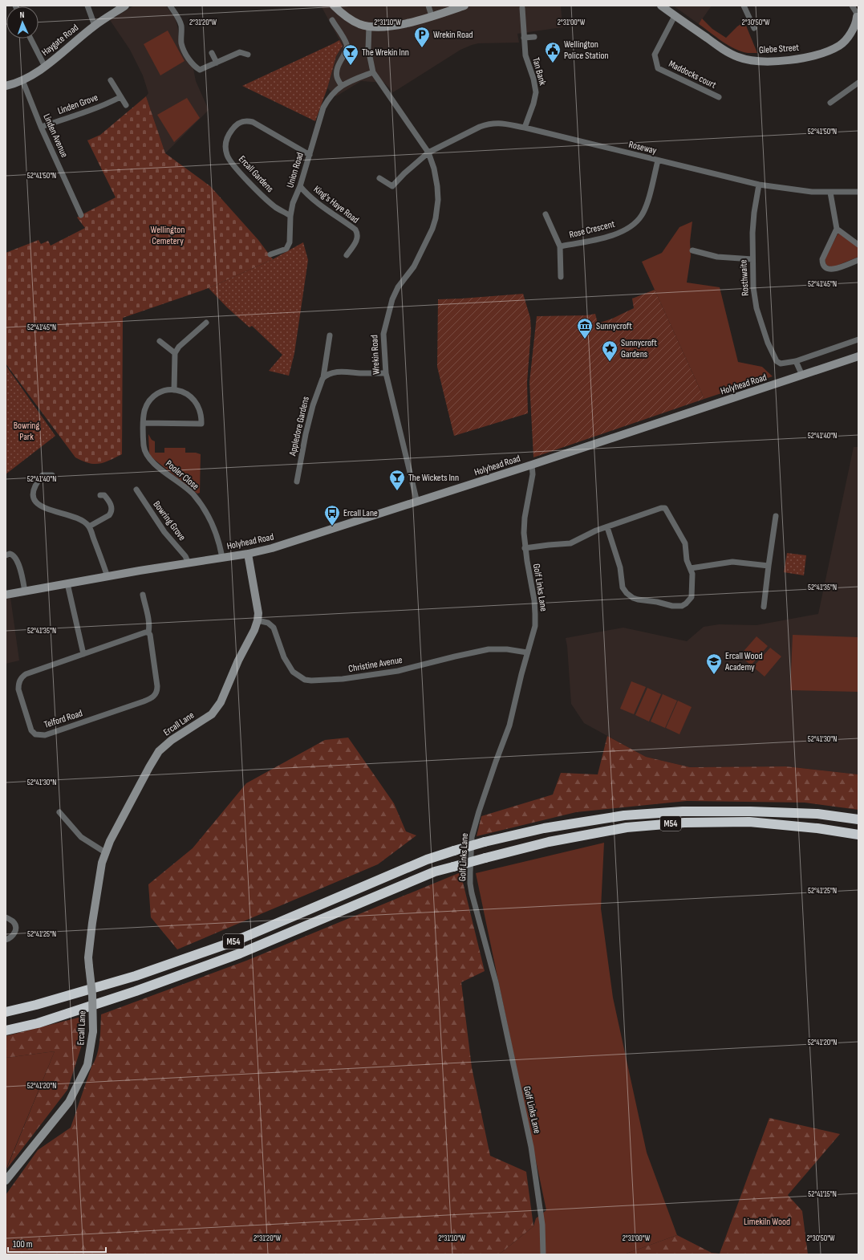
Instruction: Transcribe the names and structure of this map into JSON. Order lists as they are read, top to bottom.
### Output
{
  "streets": {
    "highway": ["M54"],
    "street": [
      "Haygate Road",
      "Glebe Street",
      "Tan Bank",
      "Maddocks court",
      "Linden Grove",
      "Linden Avenue",
      "Roseway",
      "Union Road",
      "Ercall Gardens",
      "King's Haye Road",
      "Rose Crescent",
      "Rosthwaite",
      "Wrekin Road",
      "Holyhead Road",
      "Appledore Gardens",
      "Pooler Close",
      "Bowring Grove",
      "Golf Links Lane",
      "Christine Avenue",
      "Telford Road",
      "Ercall Lane"
    ]
  },
  "crossings": [
    ["Haygate Road", "Linden Avenue"],
    ["Glebe Street", "Maddocks court"],
    ["Tan Bank", "Roseway"],
    ["Linden Grove", "Linden Avenue"],
    ["Roseway", "Rose Crescent"],
    ["Roseway", "Rosthwaite"],
    ["Roseway", "Wrekin Road"],
    ["Union Road", "Ercall Gardens"],
    ["Union Road", "King's Haye Road"],
    ["Union Road", "Wrekin Road"],
    ["Wrekin Road", "Holyhead Road"],
    ["Holyhead Road", "Pooler Close"],
    ["Holyhead Road", "Bowring Grove"],
    ["Holyhead Road", "Golf Links Lane"],
    ["Holyhead Road", "Ercall Lane"],
    ["Golf Links Lane", "Christine Avenue"],
    ["Christine Avenue", "Ercall Lane"]
  ],
  "parks": ["Wellington Cemetery", "Bowring Park", "Limekiln Wood"],
  "places": {
    "parking": ["Wrekin Road"],
    "public building": ["Wellington Police Station"],
    "bar": ["The Wrekin Inn", "The Wickets Inn"],
    "museum": ["Sunnycroft"],
    "place": ["Sunnycroft Gardens"],
    "bus stop": ["Ercall Lane"],
    "school or university": ["Ercall Wood Academy"]
  },
  "scale_bar": "100 m",
  "north": "top",
  "coordinates": [
    "2°31'20\"W",
    "2°31'10\"W",
    "2°31'00\"W",
    "2°30'50\"W",
    "52°41'50\"N",
    "52°41'45\"N",
    "52°41'40\"N",
    "52°41'35\"N",
    "52°41'30\"N",
    "52°41'25\"N",
    "52°41'20\"N",
    "52°41'15\"N"
  ]
}
